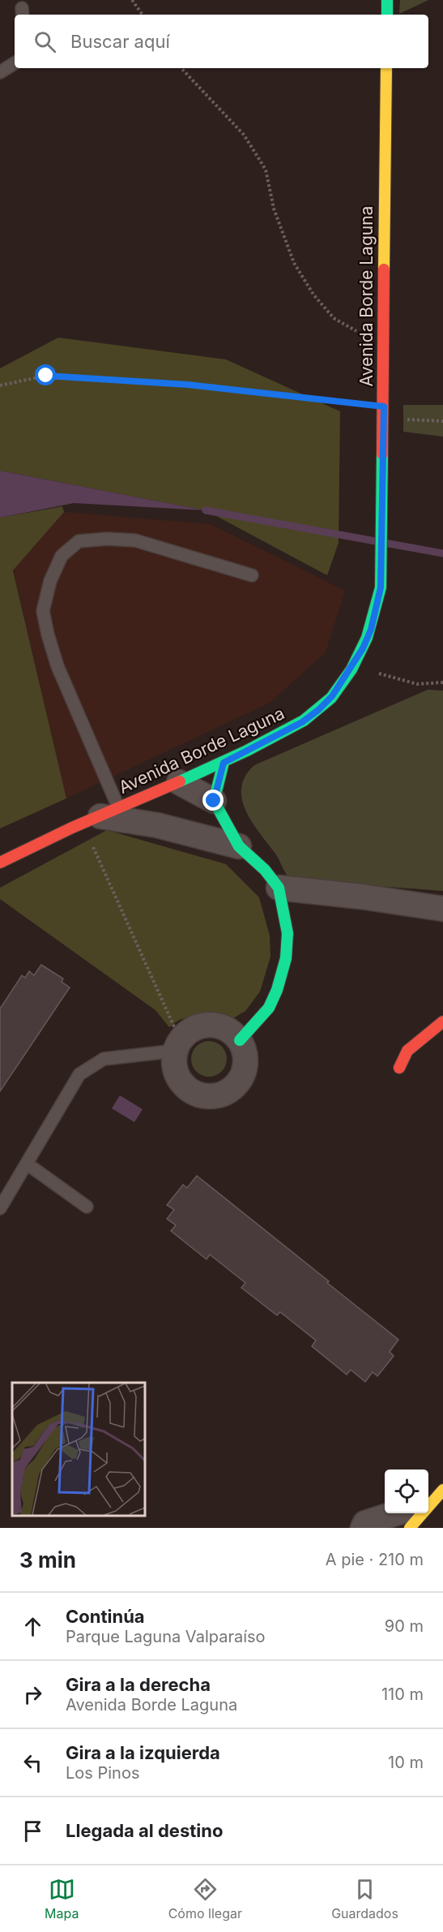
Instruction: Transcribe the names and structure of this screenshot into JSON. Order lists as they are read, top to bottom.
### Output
{
  "streets": {
    "street": ["Avenida Borde Laguna"]
  },
  "page": {
    "search": "Buscar aquí",
    "heading": ["3 min", "A pie · 210 m"],
    "list": [
      ["Continúa", "Parque Laguna Valparaíso", "90 m"],
      ["Gira a la derecha", "Avenida Borde Laguna", "110 m"],
      ["Gira a la izquierda", "Los Pinos", "10 m"],
      "Llegada al destino"
    ],
    "nav": ["Mapa", "Cómo llegar", "Guardados"]
  }
}
